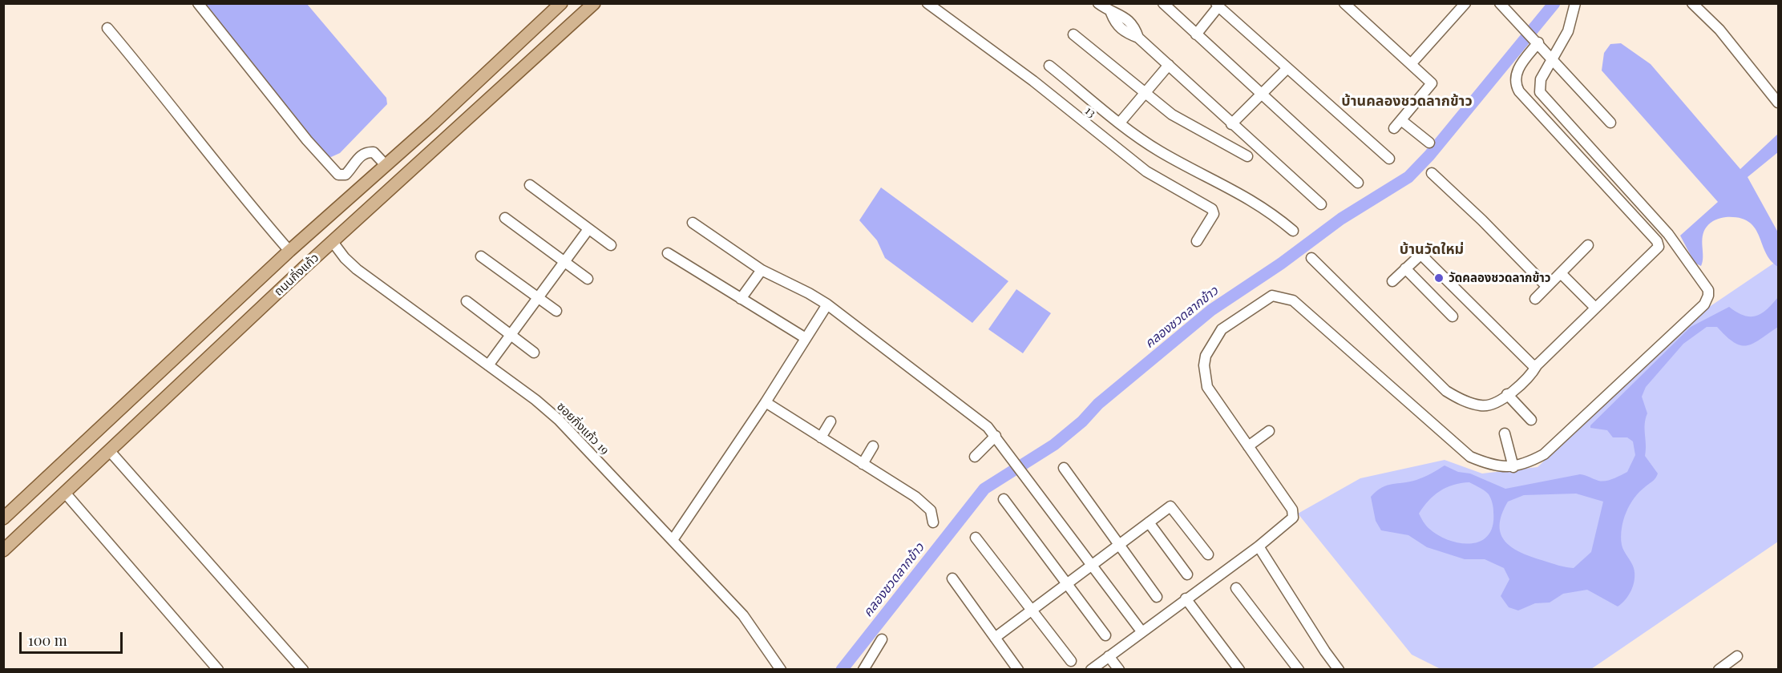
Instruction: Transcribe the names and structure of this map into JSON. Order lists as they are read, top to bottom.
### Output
{
  "streets": {
    "main road": ["ถนนกิ่งแก้ว"],
    "street": ["13", "ซอยกิ่งแก้ว 19"]
  },
  "crossings": [
    ["ถนนกิ่งแก้ว", "ซอยกิ่งแก้ว 19"]
  ],
  "districts": ["บ้านคลองชวดลากข้าว", "บ้านวัดใหม่"],
  "water": ["คลองชวดลากข้าว"],
  "places": ["วัดคลองชวดลากข้าว"],
  "scale_bar": "100 m"
}
